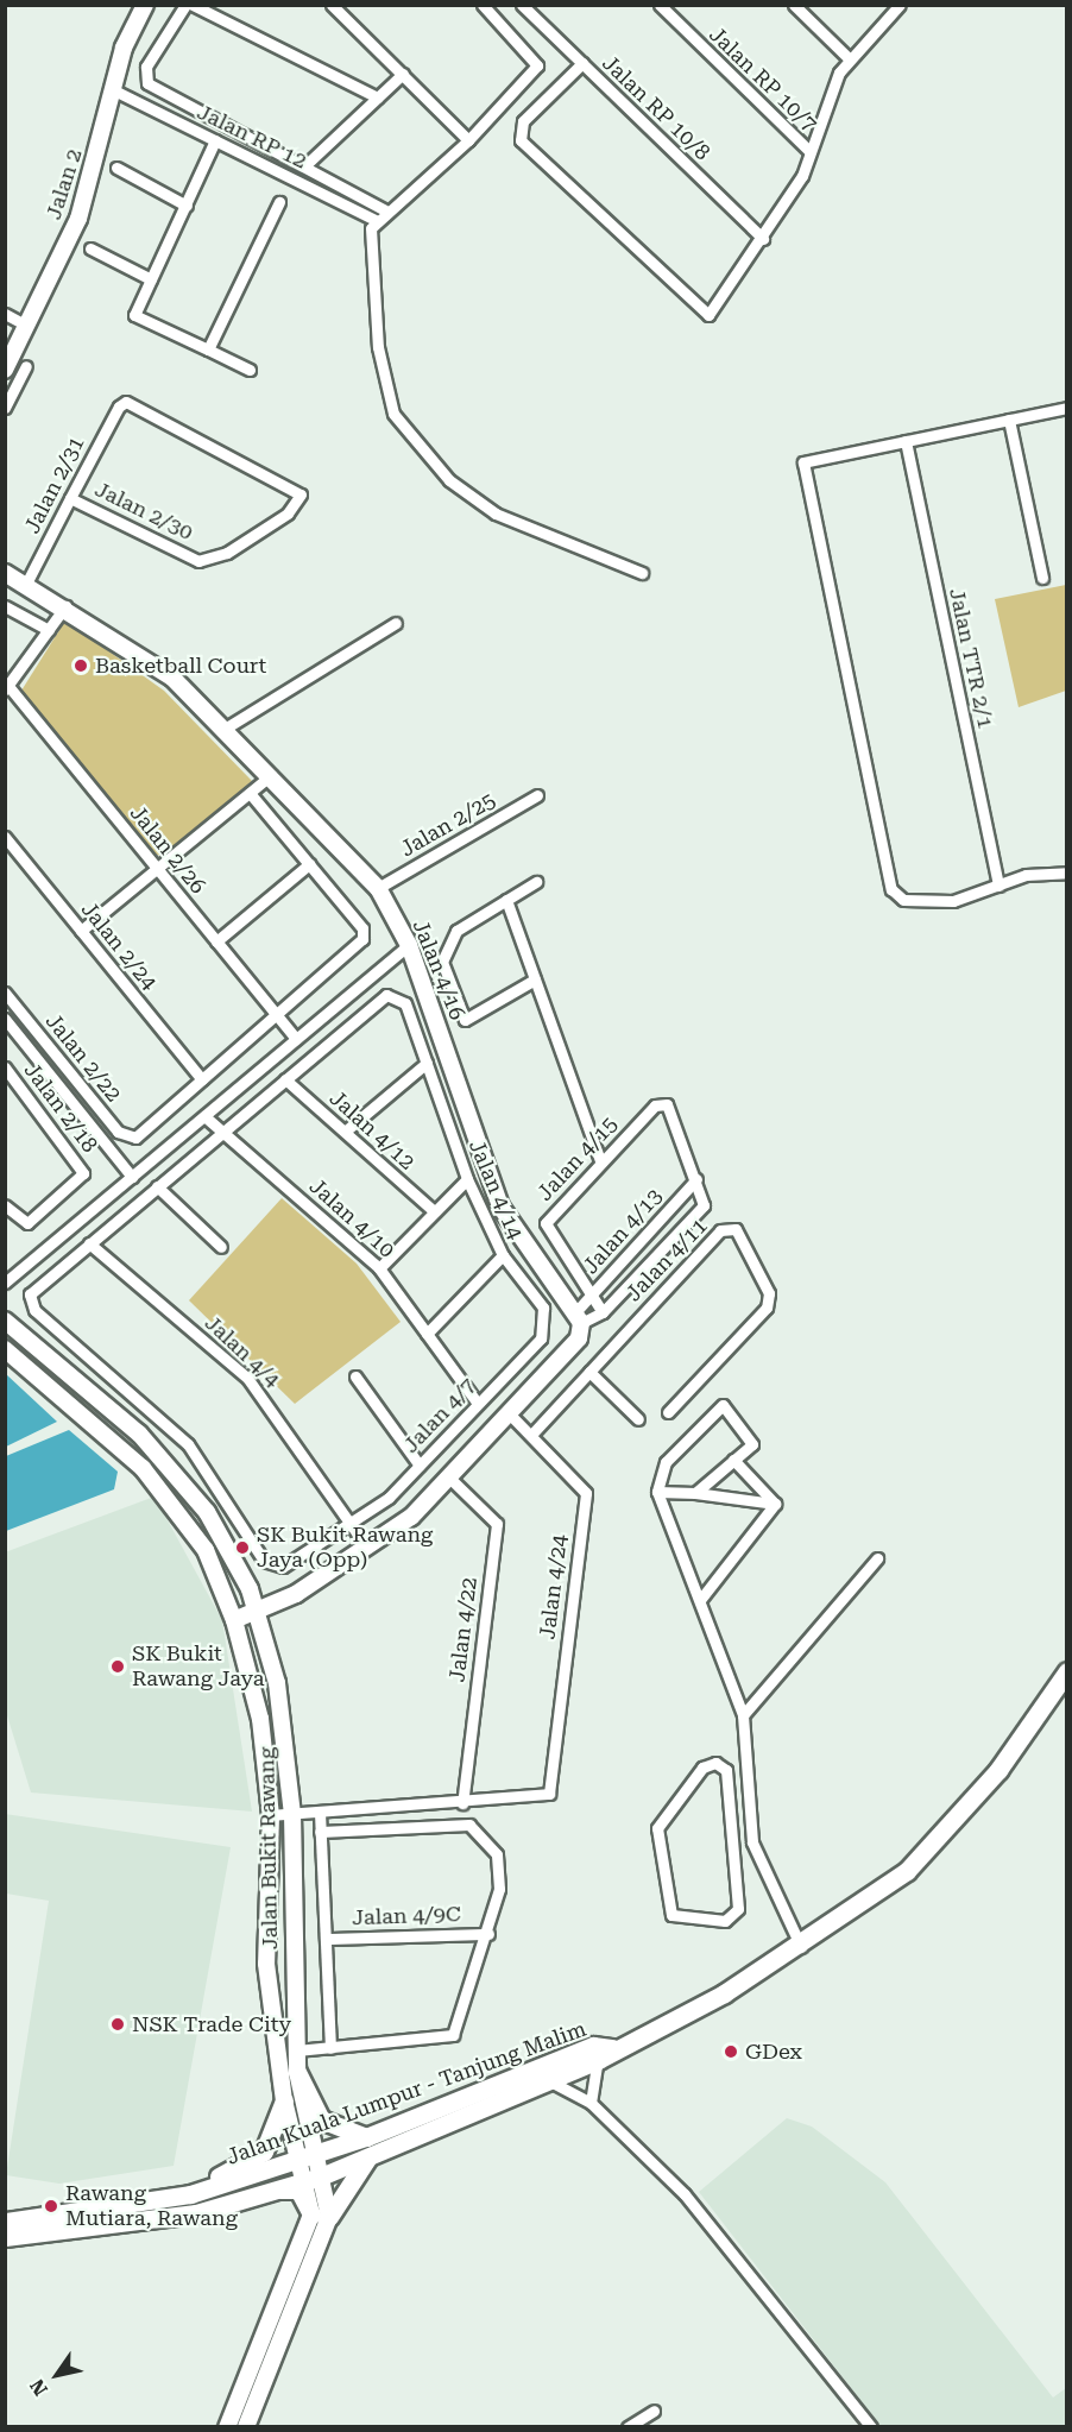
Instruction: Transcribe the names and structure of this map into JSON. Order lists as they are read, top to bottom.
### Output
{
  "streets": {
    "main road": ["Jalan Kuala Lumpur - Tanjung Malim"],
    "street": [
      "Jalan RP 10/7",
      "Jalan RP 10/8",
      "Jalan RP 12",
      "Jalan 2",
      "Jalan 2/31",
      "Jalan 2/30",
      "Jalan TTR 2/1",
      "Jalan 2/25",
      "Jalan 2/26",
      "Jalan 2/24",
      "Jalan 4/16",
      "Jalan 2/22",
      "Jalan 2/18",
      "Jalan 4/12",
      "Jalan 4/15",
      "Jalan 4/14",
      "Jalan 4/10",
      "Jalan 4/13",
      "Jalan 4/11",
      "Jalan 4/4",
      "Jalan 4/7",
      "Jalan 4/24",
      "Jalan 4/22",
      "Jalan Bukit Rawang",
      "Jalan 4/9C"
    ]
  },
  "crossings": [
    ["Jalan RP 12", "Jalan 2"],
    ["Jalan 2/31", "Jalan 2/30"],
    ["Jalan 2/31", "Jalan 4/16"],
    ["Jalan 2/25", "Jalan 4/16"],
    ["Jalan 2/24", "Jalan 2/22"],
    ["Jalan 4/16", "Jalan 4/13"],
    ["Jalan 4/12", "Jalan 4/14"],
    ["Jalan 4/15", "Jalan 4/13"],
    ["Jalan 4/14", "Jalan 4/7"],
    ["Jalan 4/10", "Jalan 4/7"],
    ["Jalan 4/11", "Jalan 4/24"],
    ["Jalan 4/4", "Jalan 4/7"],
    ["Jalan 4/24", "Jalan 4/22"],
    ["Jalan Bukit Rawang", "Jalan Kuala Lumpur - Tanjung Malim"]
  ],
  "places": [
    "Basketball Court",
    "SK Bukit Rawang Jaya (Opp)",
    "SK Bukit Rawang Jaya",
    "NSK Trade City",
    "GDex",
    "Rawang Mutiara, Rawang"
  ],
  "north": "bottom left"
}
